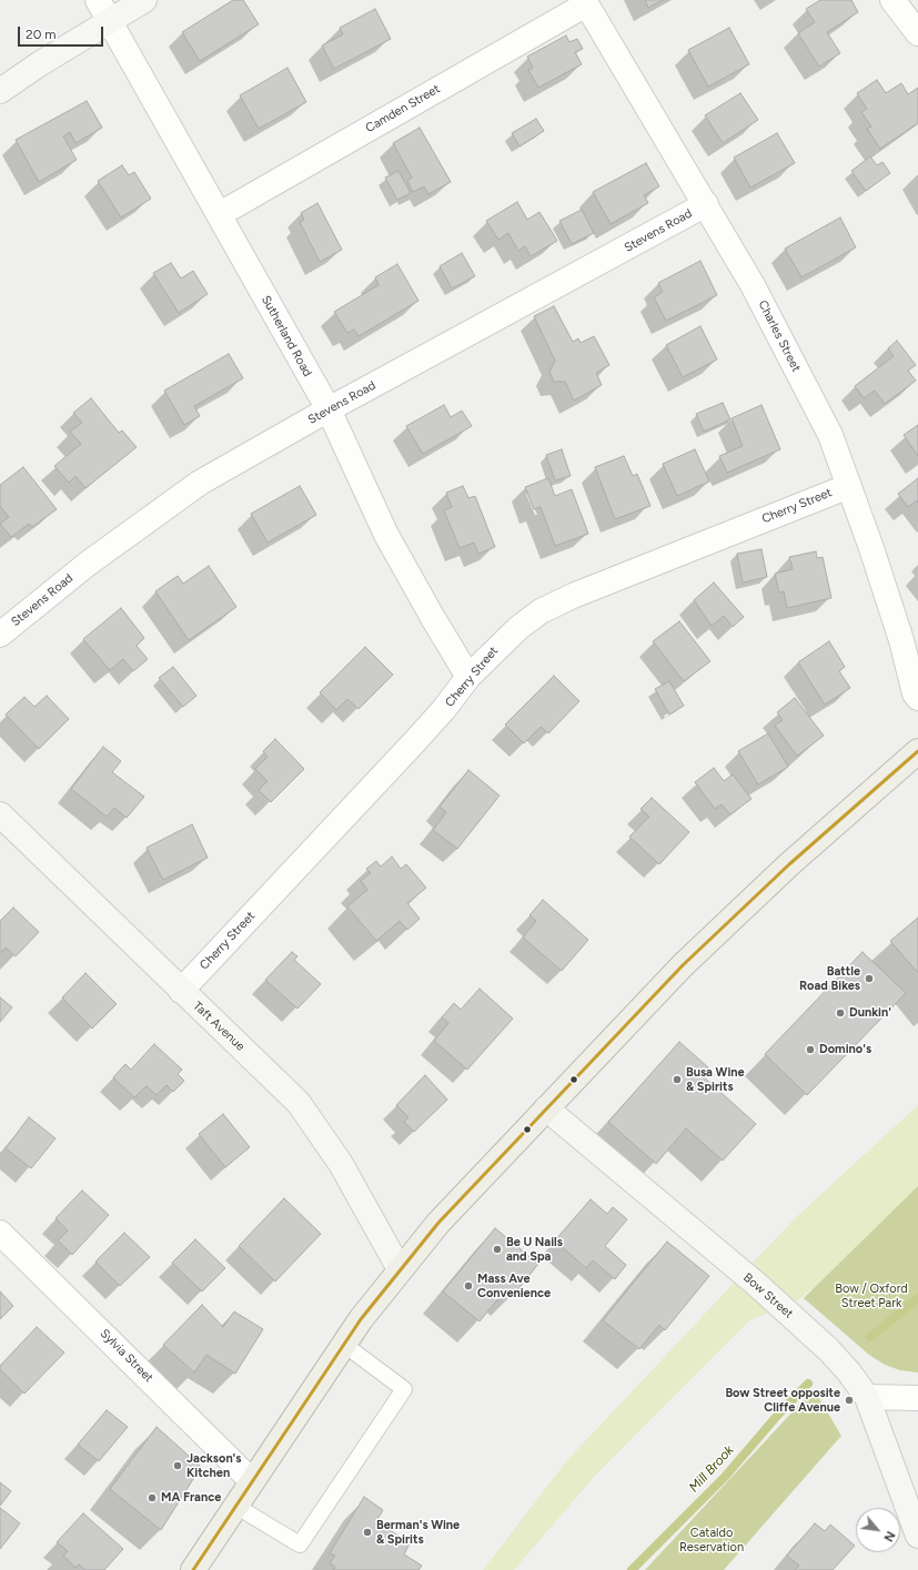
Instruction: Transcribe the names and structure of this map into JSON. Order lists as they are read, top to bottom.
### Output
{
  "streets": {
    "street": [
      "Camden Street",
      "Stevens Road",
      "Sutherland Road",
      "Charles Street",
      "Cherry Street",
      "Taft Avenue",
      "Bow Street",
      "Sylvia Street"
    ]
  },
  "crossings": [
    ["Camden Street", "Sutherland Road"],
    ["Camden Street", "Charles Street"],
    ["Stevens Road", "Sutherland Road"],
    ["Stevens Road", "Charles Street"],
    ["Sutherland Road", "Cherry Street"],
    ["Charles Street", "Cherry Street"],
    ["Cherry Street", "Taft Avenue"]
  ],
  "water": ["Mill Brook"],
  "parks": ["Bow / Oxford Street Park", "Cataldo Reservation"],
  "places": [
    "Battle Road Bikes",
    "Dunkin'",
    "Domino's",
    "Busa Wine & Spirits",
    "Be U Nails and Spa",
    "Mass Ave Convenience",
    "Bow Street opposite Cliffe Avenue",
    "Jackson's Kitchen",
    "MA France",
    "Berman's Wine & Spirits"
  ],
  "scale_bar": "20 m",
  "north": "bottom right"
}
